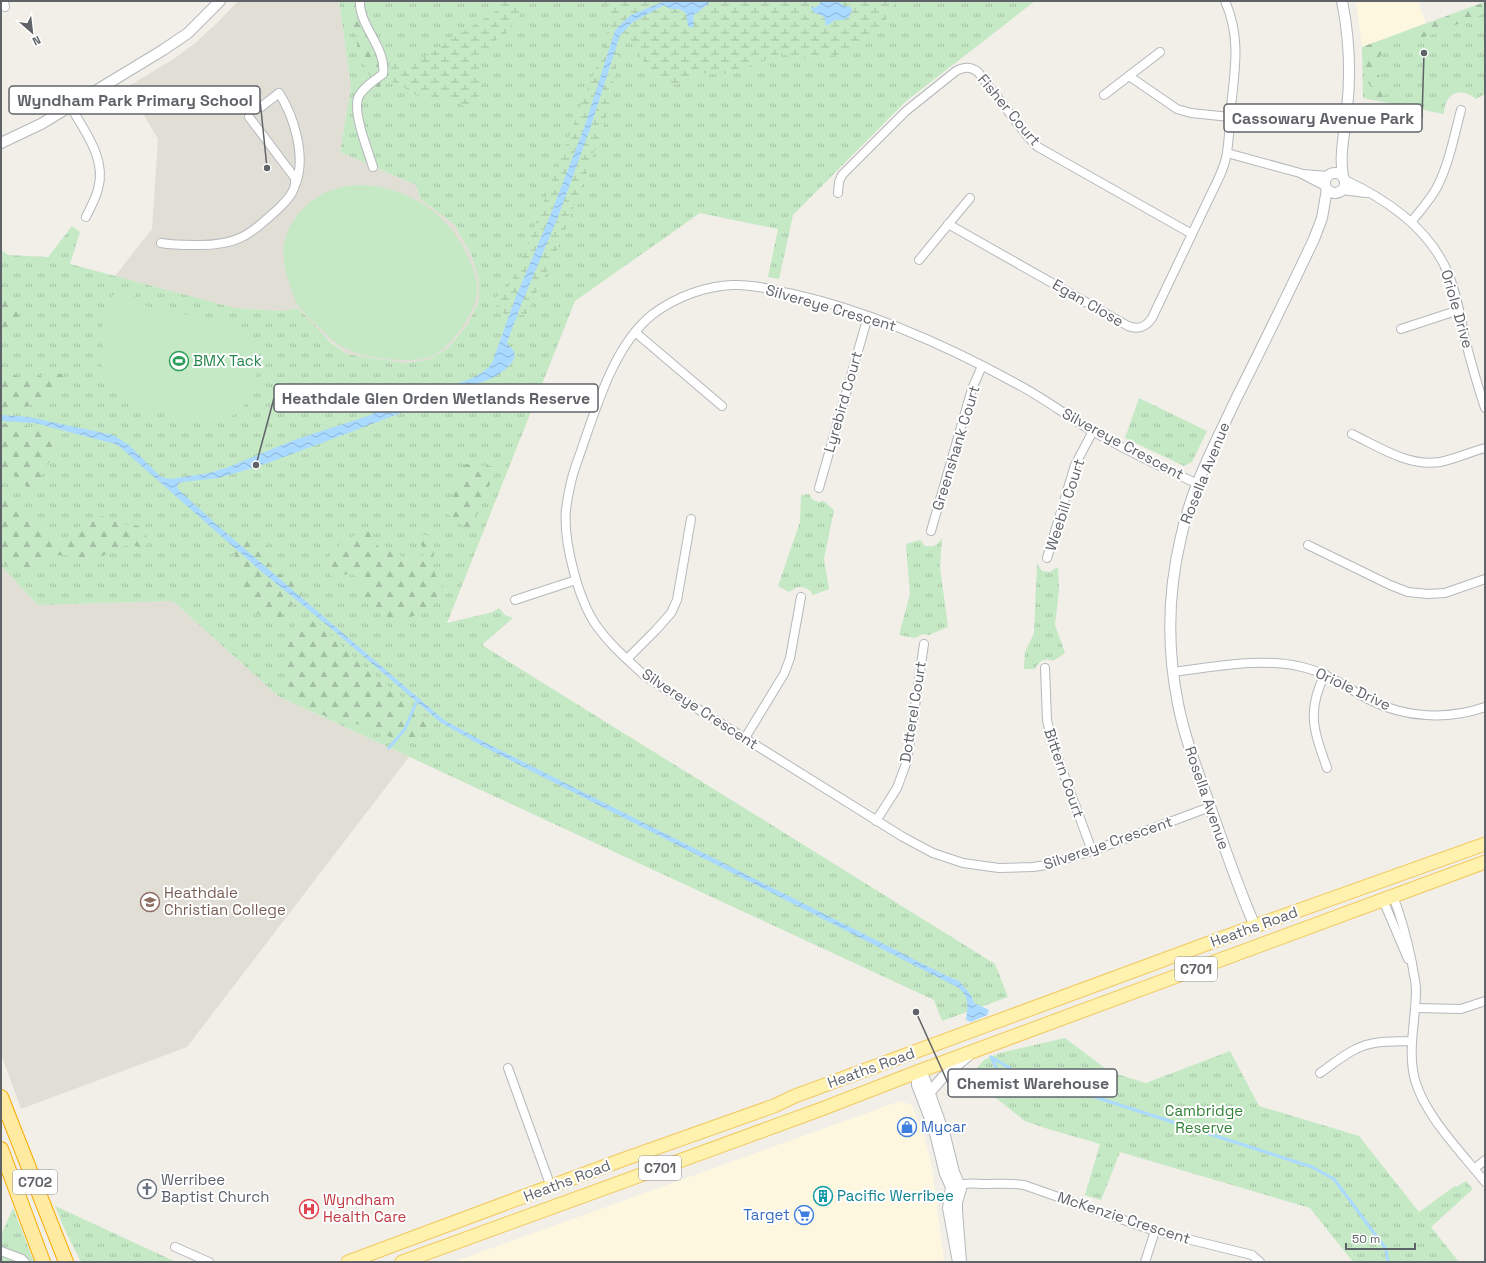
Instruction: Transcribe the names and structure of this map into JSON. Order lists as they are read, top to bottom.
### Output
{
  "streets": {
    "highway": ["C702"],
    "main road": ["Heaths Road", "C701"],
    "street": [
      "Fisher Court",
      "Egan Close",
      "Silvereye Crescent",
      "Oriole Drive",
      "Lyrebird Court",
      "Greenshank Court",
      "Rosella Avenue",
      "Weebill Court",
      "Dotterel Court",
      "Bittern Court",
      "McKenzie Crescent"
    ]
  },
  "crossings": [
    ["Fisher Court", "Egan Close"],
    ["Silvereye Crescent", "Lyrebird Court"],
    ["Silvereye Crescent", "Greenshank Court"],
    ["Silvereye Crescent", "Rosella Avenue"],
    ["Silvereye Crescent", "Weebill Court"],
    ["Silvereye Crescent", "Dotterel Court"],
    ["Silvereye Crescent", "Bittern Court"],
    ["Oriole Drive", "Rosella Avenue"],
    ["Rosella Avenue", "Heaths Road"]
  ],
  "parks": ["Cambridge Reserve"],
  "places": {
    "other": [
      "Cassowary Avenue Park",
      "Wyndham Park Primary School",
      "Heathdale Glen Orden Wetlands Reserve",
      "Chemist Warehouse"
    ],
    "sports": ["BMX Tack"],
    "school or university": ["Heathdale Christian College"],
    "shop": ["Mycar"],
    "church": ["Werribee Baptist Church"],
    "building": ["Pacific Werribee"],
    "hospital": ["Wyndham Health Care"],
    "supermarket": ["Target"]
  },
  "scale_bar": "50 m",
  "north": "bottom right"
}
